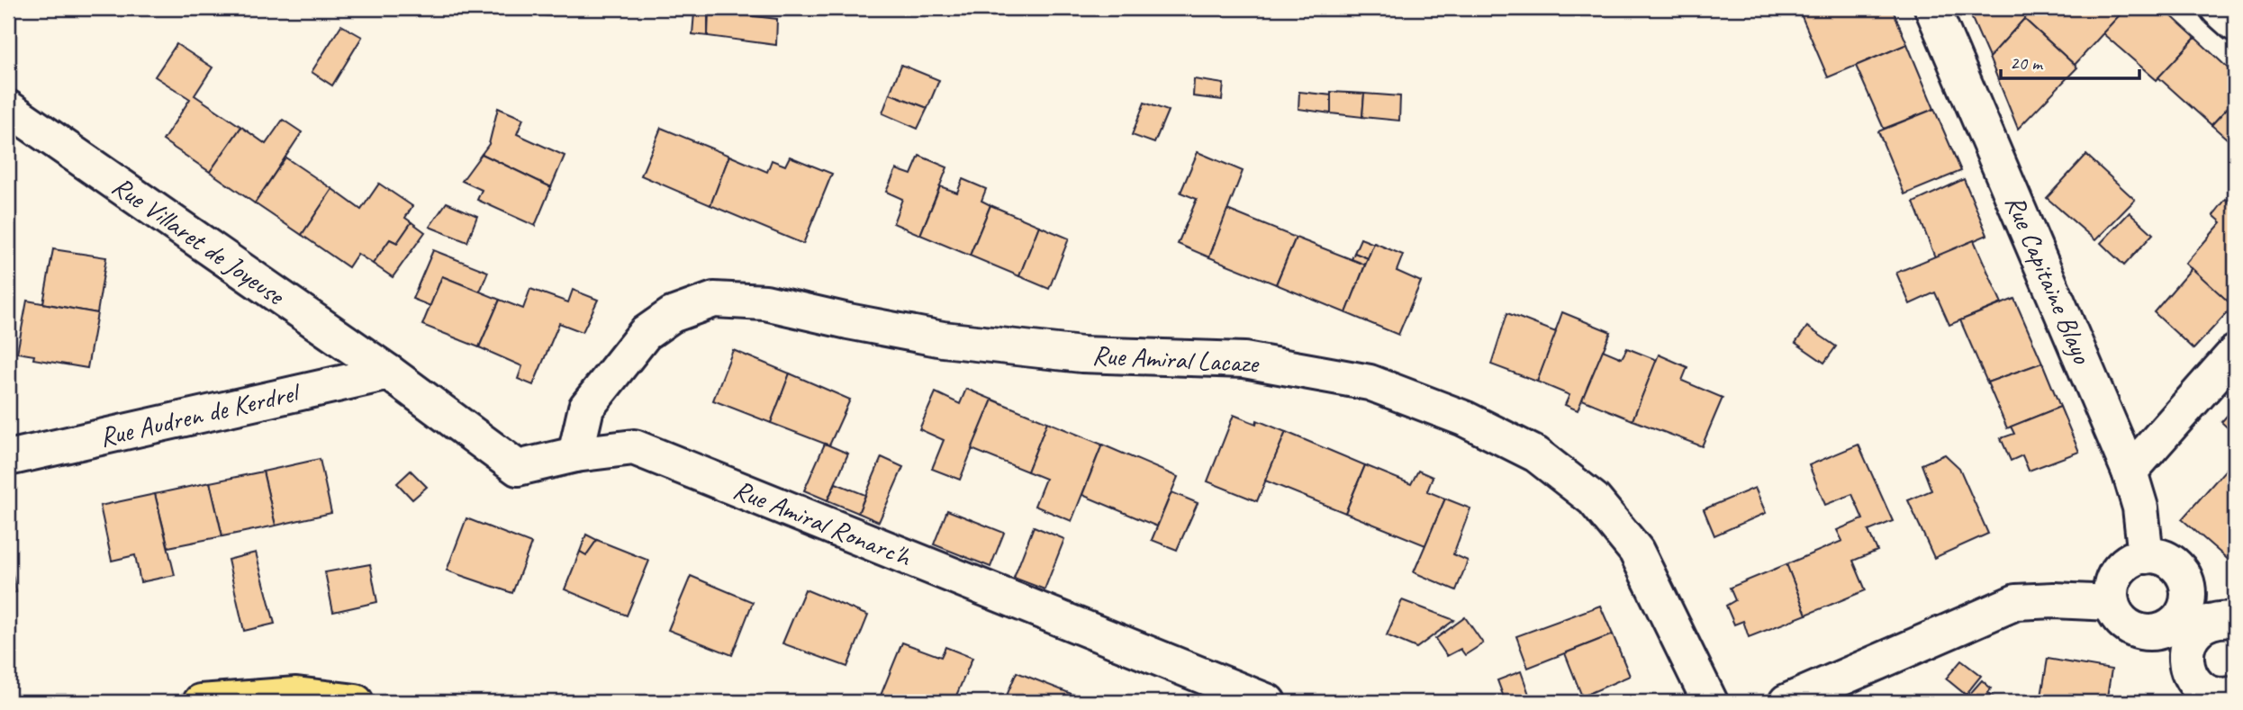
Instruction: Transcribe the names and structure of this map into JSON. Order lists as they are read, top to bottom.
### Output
{
  "streets": {
    "street": [
      "Rue Villaret de Joyeuse",
      "Rue Capitaine Blayo",
      "Rue Amiral Lacaze",
      "Rue Audren de Kerdrel",
      "Rue Amiral Ronarc'h"
    ]
  },
  "crossings": [
    ["Rue Villaret de Joyeuse", "Rue Audren de Kerdrel"],
    ["Rue Villaret de Joyeuse", "Rue Amiral Ronarc'h"],
    ["Rue Amiral Lacaze", "Rue Amiral Ronarc'h"],
    ["Rue Audren de Kerdrel", "Rue Amiral Ronarc'h"]
  ],
  "scale_bar": "20 m"
}
